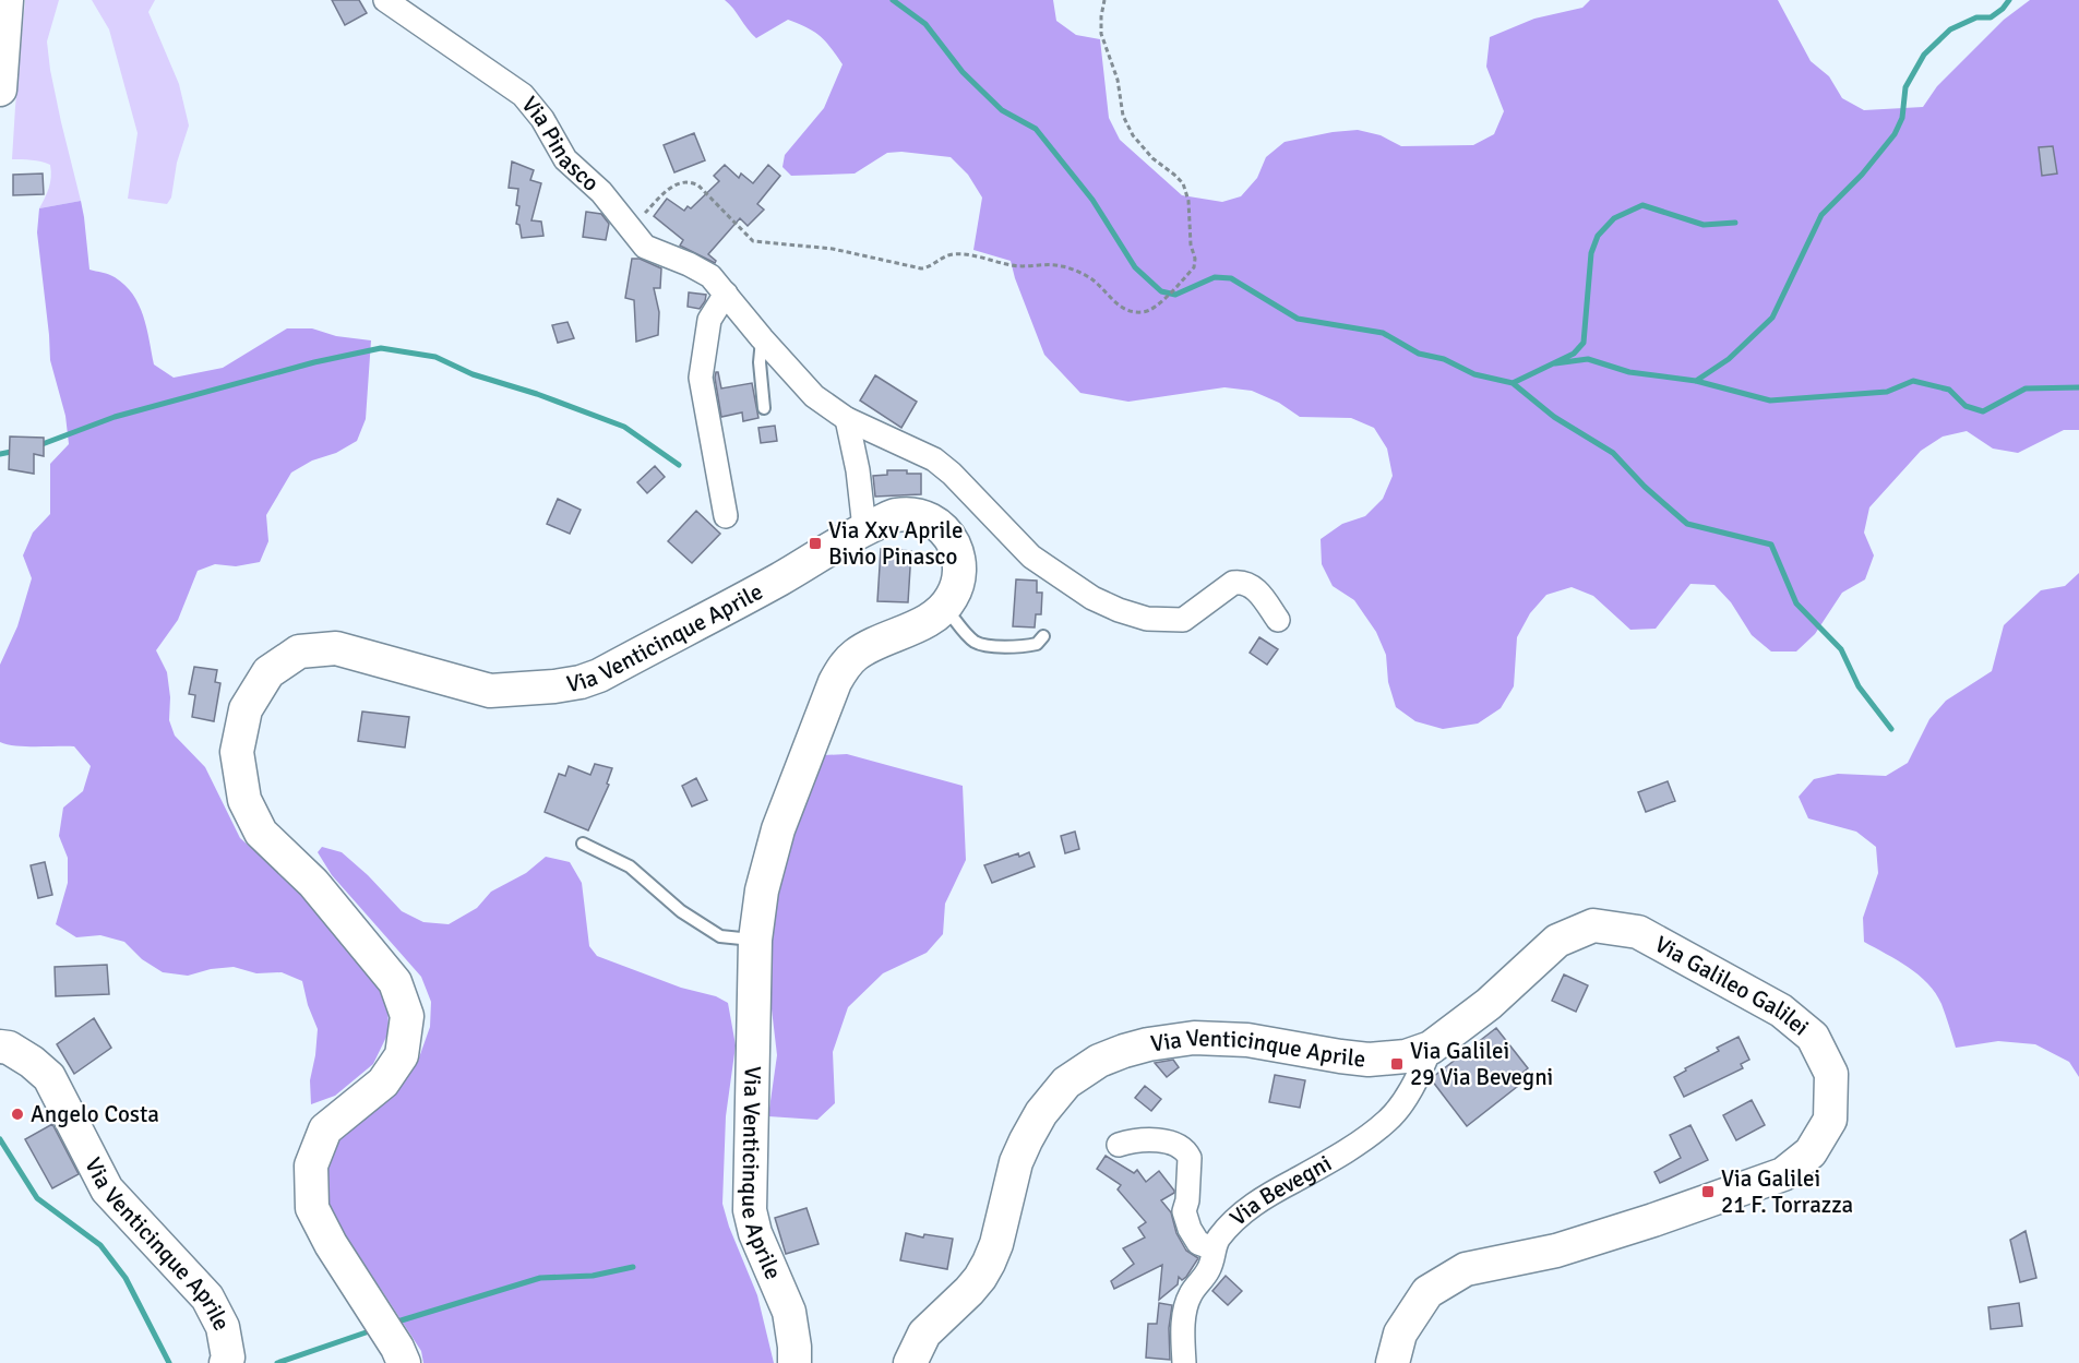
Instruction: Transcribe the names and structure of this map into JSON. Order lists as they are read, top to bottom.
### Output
{
  "streets": {
    "main road": ["Via Venticinque Aprile", "Via Galileo Galilei"],
    "street": ["Via Pinasco", "Via Bevegni"]
  },
  "crossings": [
    ["Via Venticinque Aprile", "Via Galileo Galilei"],
    ["Via Venticinque Aprile", "Via Bevegni"],
    ["Via Galileo Galilei", "Via Bevegni"]
  ],
  "places": {
    "transit": ["Via Xxv Aprile Bivio Pinasco", "Via Galilei 29 Via Bevegni", "Via Galilei 21 F. Torrazza"],
    "other": ["Angelo Costa"]
  }
}
